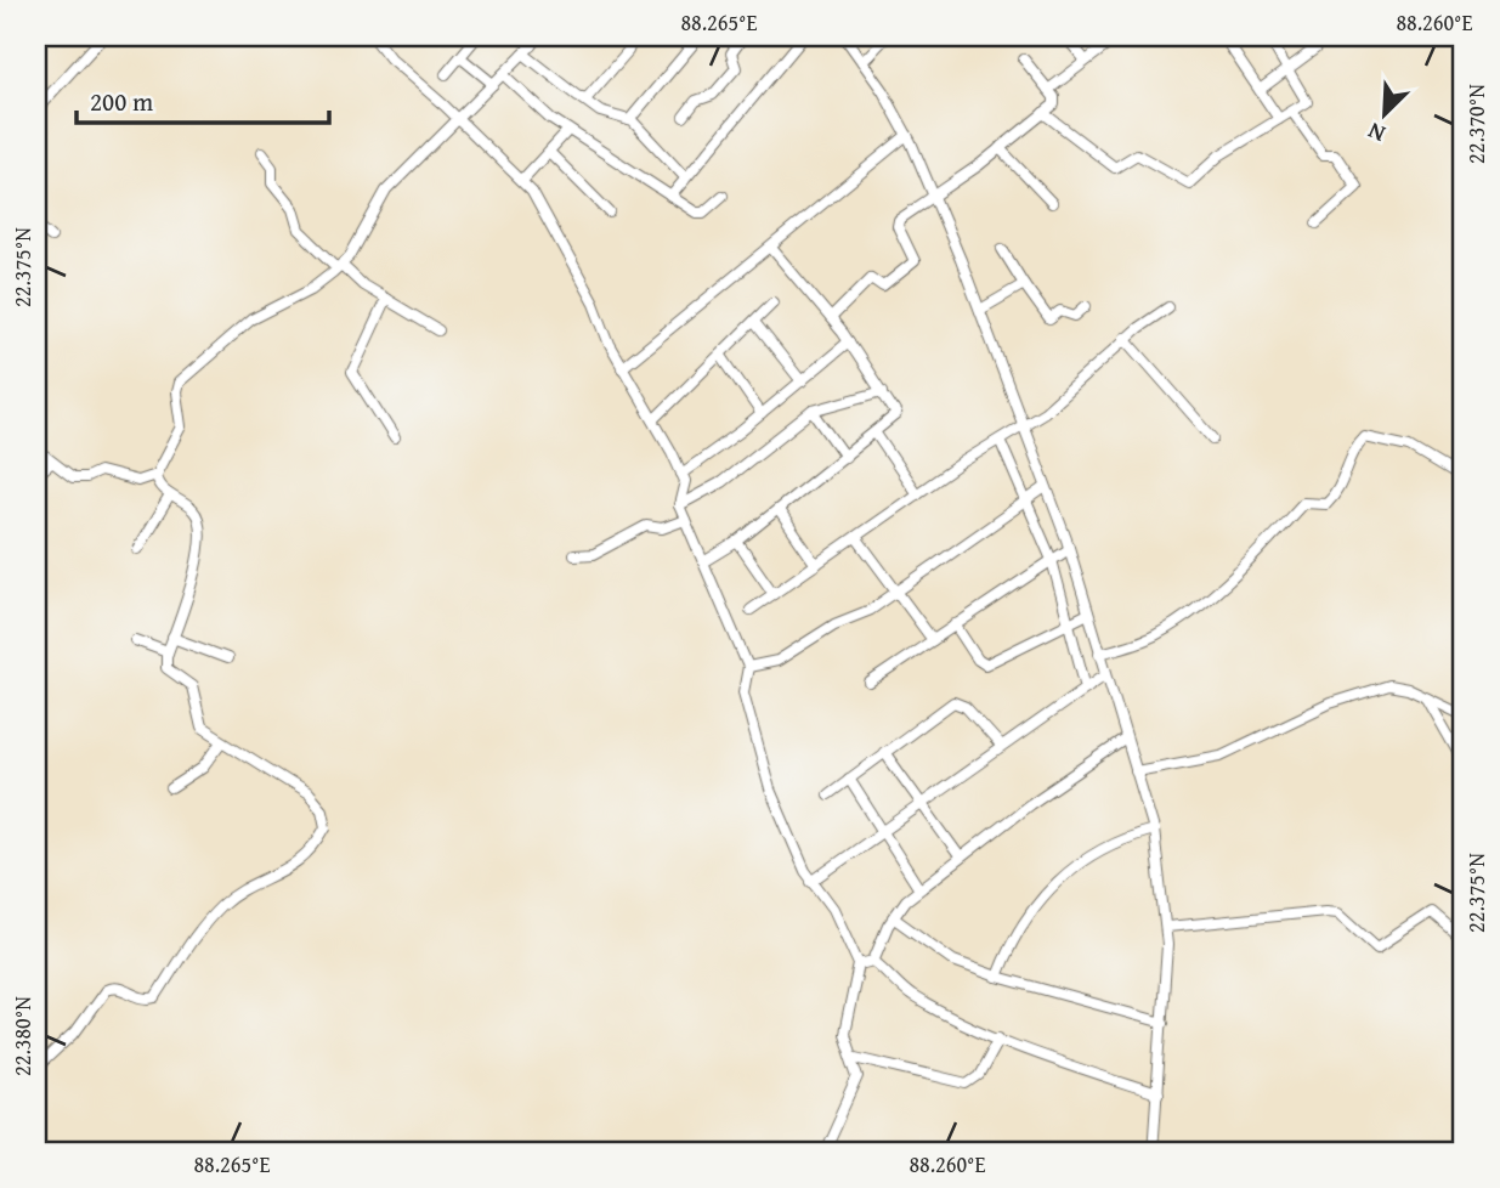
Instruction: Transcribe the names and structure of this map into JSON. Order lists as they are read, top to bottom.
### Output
{
  "scale_bar": "200 m",
  "north": "bottom left",
  "coordinates": [
    "88.265°E",
    "88.260°E",
    "22.370°N",
    "22.375°N",
    "22.380°N"
  ]
}
